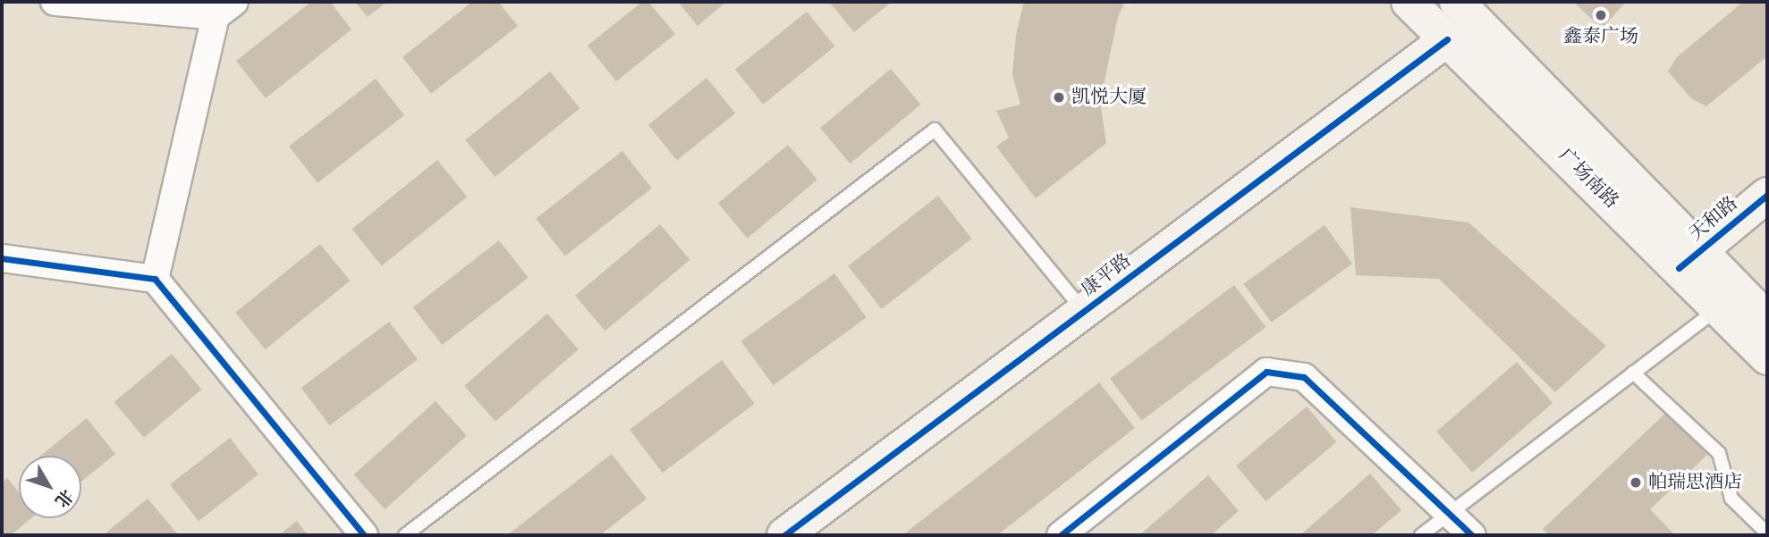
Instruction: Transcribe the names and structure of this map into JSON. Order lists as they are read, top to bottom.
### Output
{
  "streets": {
    "main road": ["广场南路", "天和路", "康平路"]
  },
  "crossings": [
    ["广场南路", "天和路"],
    ["广场南路", "康平路"]
  ],
  "places": ["鑫泰广场", "凯悦大厦", "帕瑞思酒店"],
  "north": "bottom right"
}
